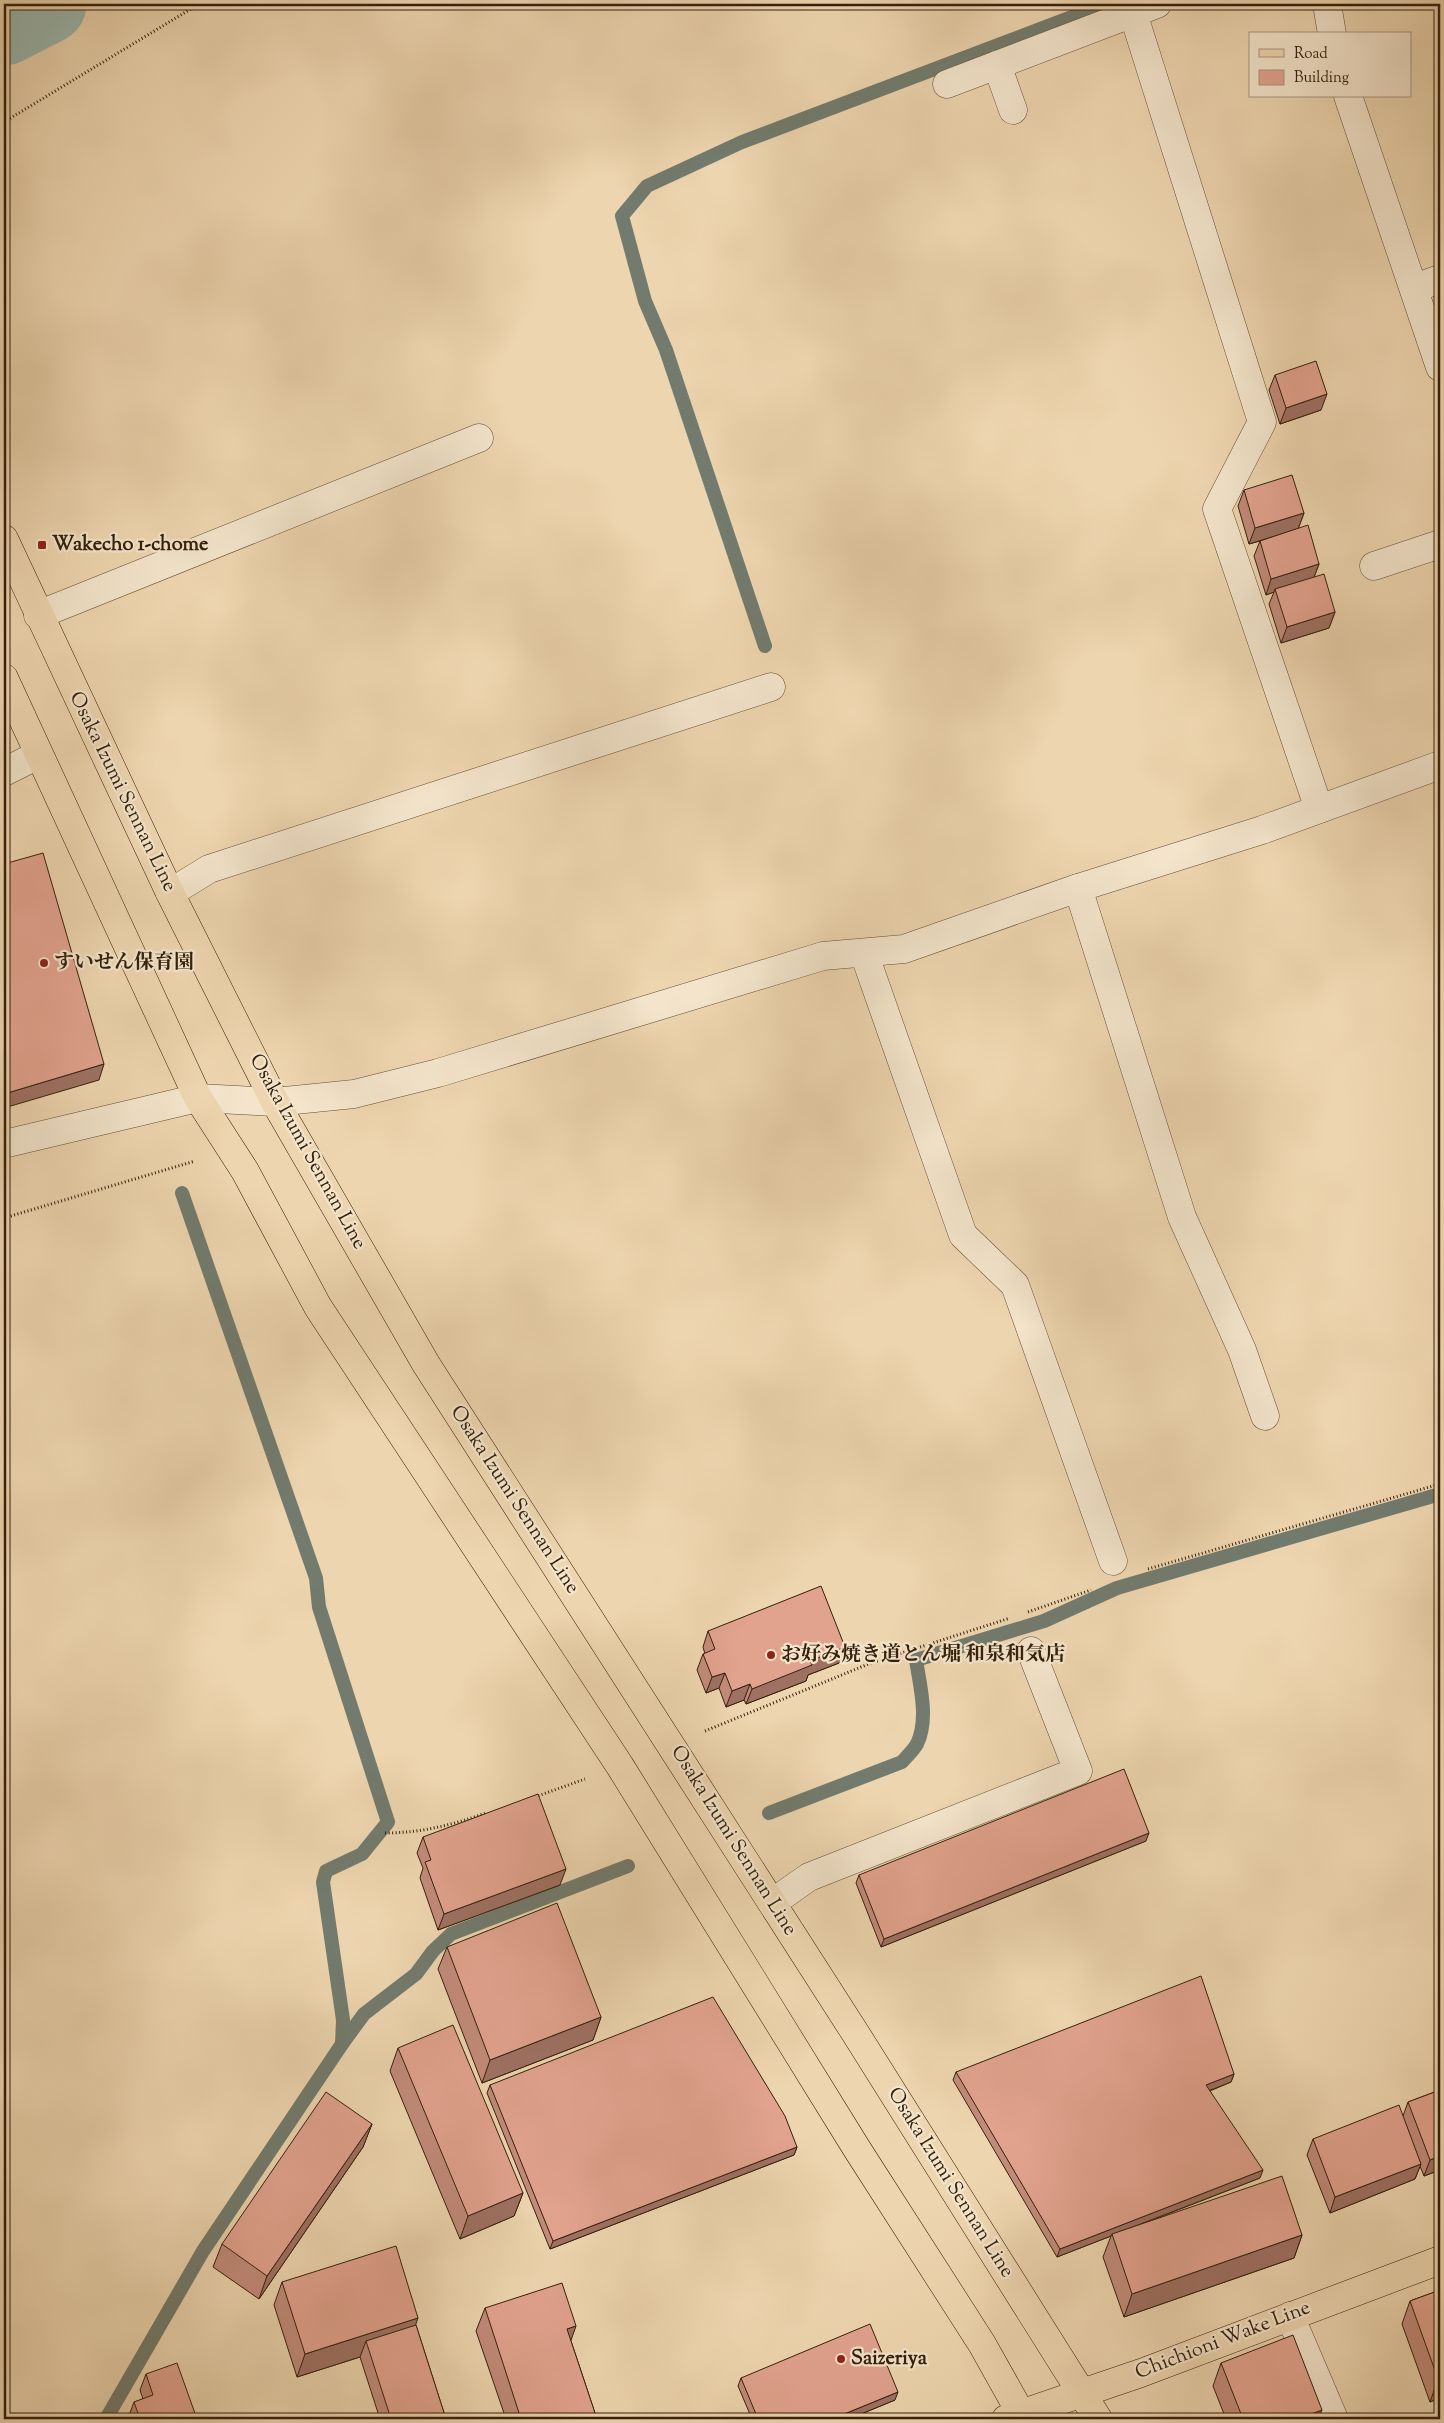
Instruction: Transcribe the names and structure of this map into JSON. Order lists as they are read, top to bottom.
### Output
{
  "streets": {
    "main road": ["Osaka Izumi Sennan Line", "Chichioni Wake Line"]
  },
  "crossings": [
    ["Osaka Izumi Sennan Line", "Chichioni Wake Line"]
  ],
  "places": {
    "transit": ["Wakecho 1-chome"],
    "other": ["すいせん保育園", "お好み焼き道とん堀 和泉和気店", "Saizeriya"]
  },
  "legend": ["Road", "Building"]
}
